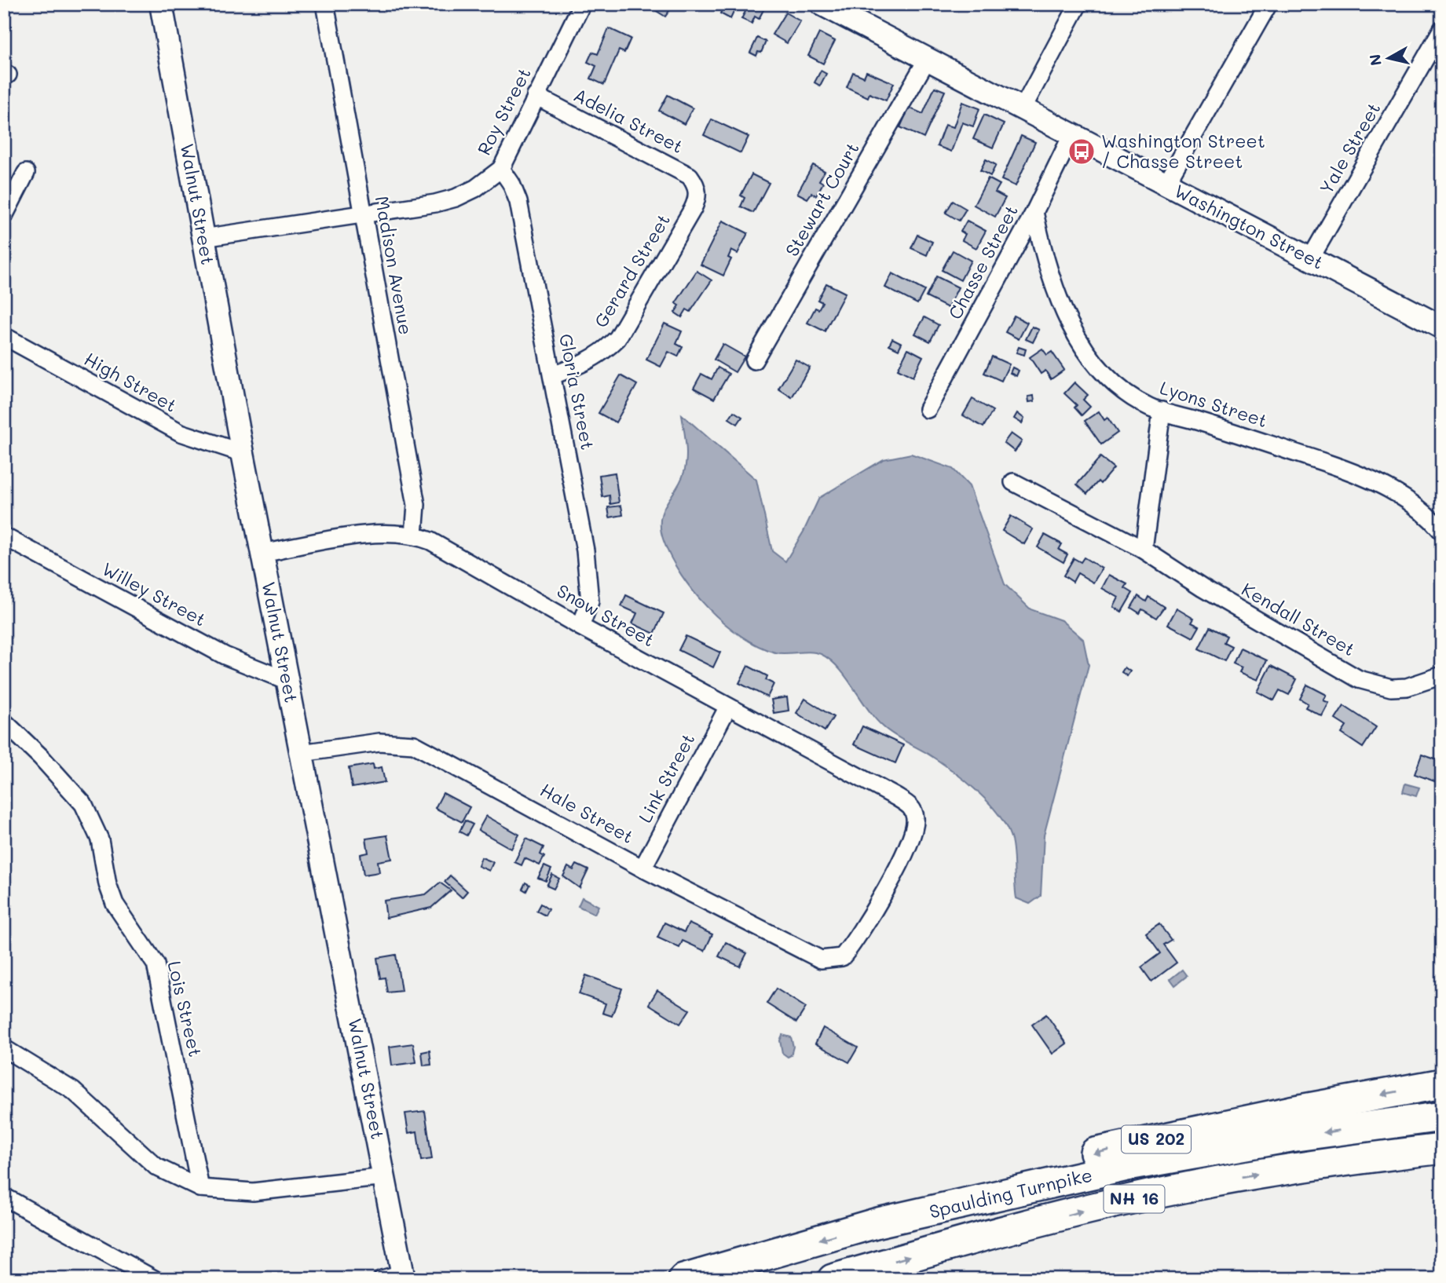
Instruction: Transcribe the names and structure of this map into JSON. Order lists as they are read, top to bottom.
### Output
{
  "streets": {
    "highway": ["US 202", "Spaulding Turnpike", "NH 16"],
    "main road": ["Walnut Street", "Washington Street"],
    "street": [
      "Roy Street",
      "Adelia Street",
      "Yale Street",
      "Stewart Court",
      "Chasse Street",
      "Madison Avenue",
      "Gerard Street",
      "High Street",
      "Gloria Street",
      "Lyons Street",
      "Willey Street",
      "Snow Street",
      "Kendall Street",
      "Link Street",
      "Hale Street",
      "Lois Street"
    ]
  },
  "crossings": [
    ["Roy Street", "Adelia Street"],
    ["Roy Street", "Walnut Street"],
    ["Roy Street", "Madison Avenue"],
    ["Roy Street", "Gloria Street"],
    ["Adelia Street", "Gerard Street"],
    ["Yale Street", "Washington Street"],
    ["Stewart Court", "Washington Street"],
    ["Walnut Street", "High Street"],
    ["Walnut Street", "Willey Street"],
    ["Walnut Street", "Snow Street"],
    ["Walnut Street", "Hale Street"],
    ["Washington Street", "Chasse Street"],
    ["Chasse Street", "Lyons Street"],
    ["Madison Avenue", "Snow Street"],
    ["Gerard Street", "Gloria Street"],
    ["Gloria Street", "Snow Street"],
    ["Snow Street", "Link Street"],
    ["Snow Street", "Hale Street"],
    ["Link Street", "Hale Street"],
    ["US 202", "Spaulding Turnpike"]
  ],
  "places": {
    "bus stop": ["Washington Street / Chasse Street"]
  },
  "north": "left"
}
